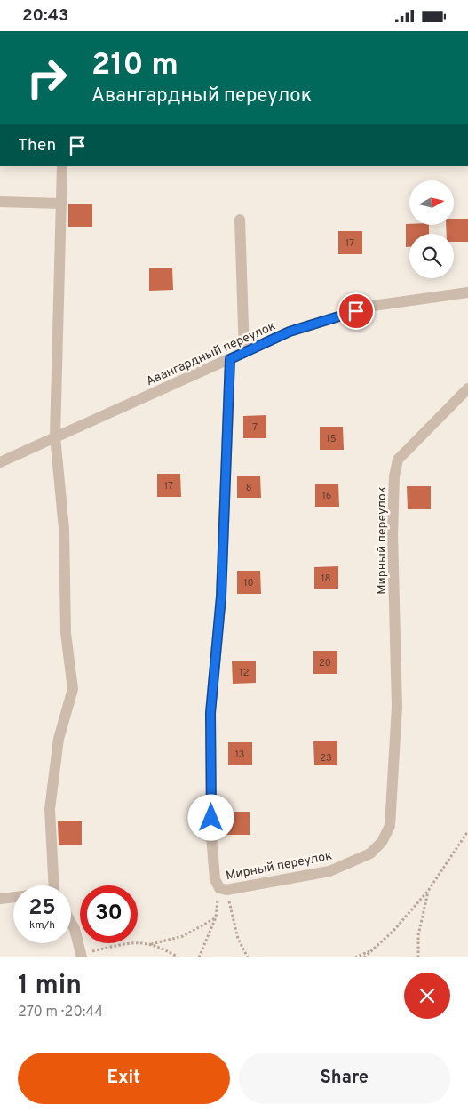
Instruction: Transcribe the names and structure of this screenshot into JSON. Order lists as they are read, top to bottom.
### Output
{
  "streets": {
    "street": ["Авангардный переулок", "Мирный переулок"]
  },
  "crossings": [
    ["Авангардный переулок", "Мирный переулок"]
  ],
  "house_numbers": [
    "17",
    "7",
    "15",
    "17",
    "8",
    "16",
    "18",
    "10",
    "20",
    "12",
    "13",
    "23"
  ],
  "north": "right",
  "page": {
    "status": "20:43",
    "turn": ["210 m", "Авангардный переулок"],
    "then": "Then",
    "speed": "25 km/h",
    "limit": "30",
    "heading": ["1 min", "270 m · 20:44"],
    "buttons": ["Exit", "Share"]
  }
}
